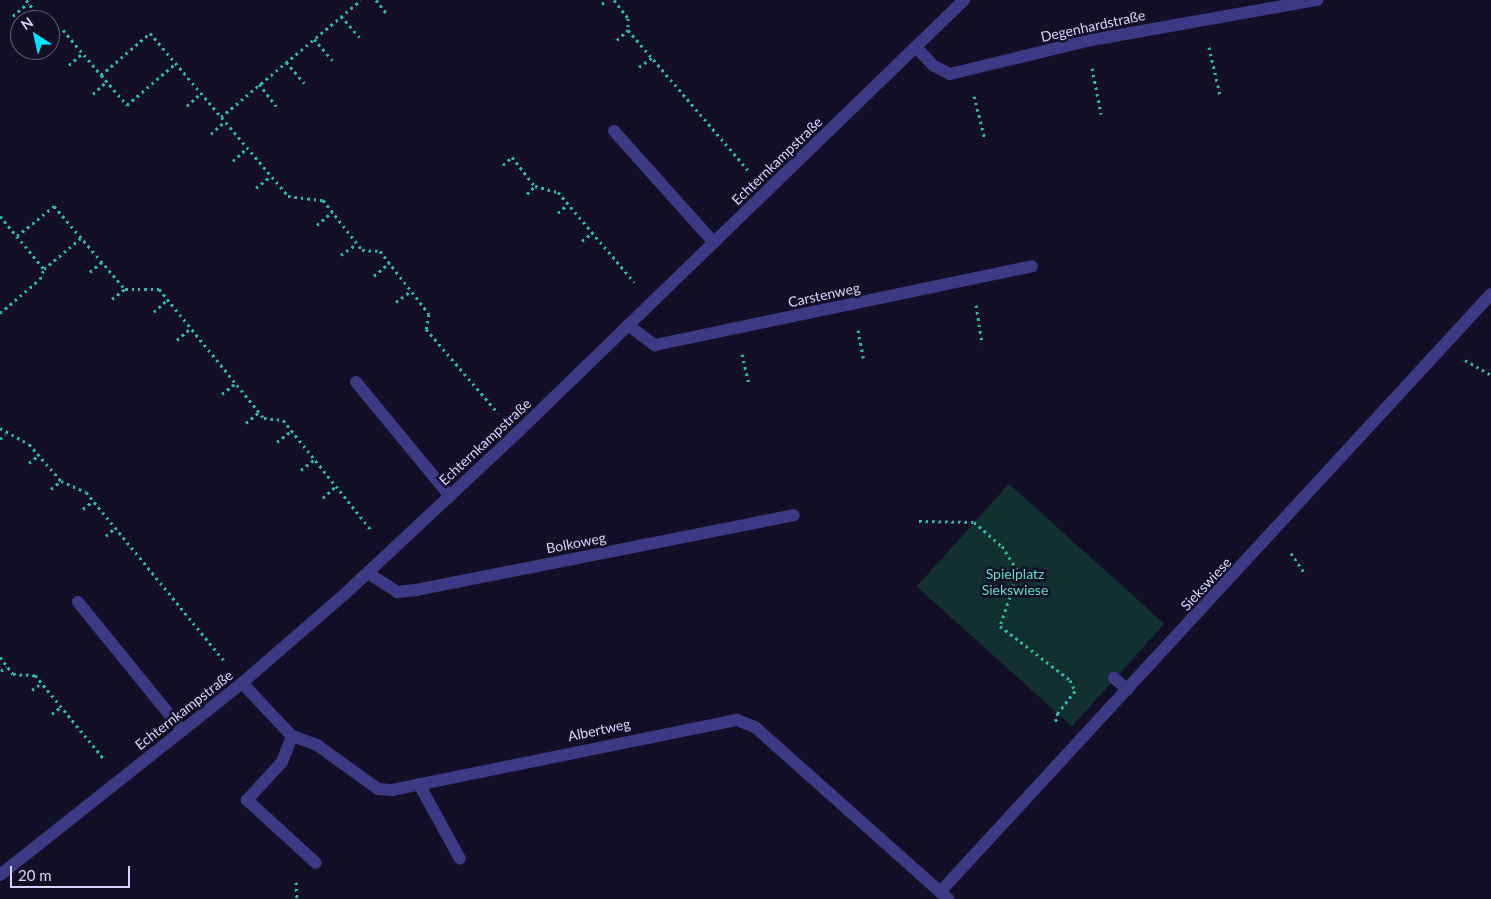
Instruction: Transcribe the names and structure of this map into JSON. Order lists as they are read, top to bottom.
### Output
{
  "streets": {
    "street": [
      "Degenhardstraße",
      "Echternkampstraße",
      "Carstenweg",
      "Bolkoweg",
      "Siekswiese",
      "Albertweg"
    ]
  },
  "crossings": [
    ["Degenhardstraße", "Echternkampstraße"],
    ["Echternkampstraße", "Carstenweg"],
    ["Echternkampstraße", "Bolkoweg"],
    ["Echternkampstraße", "Albertweg"],
    ["Siekswiese", "Albertweg"]
  ],
  "parks": ["Spielplatz Siekswiese"],
  "scale_bar": "20 m",
  "north": "top left"
}
